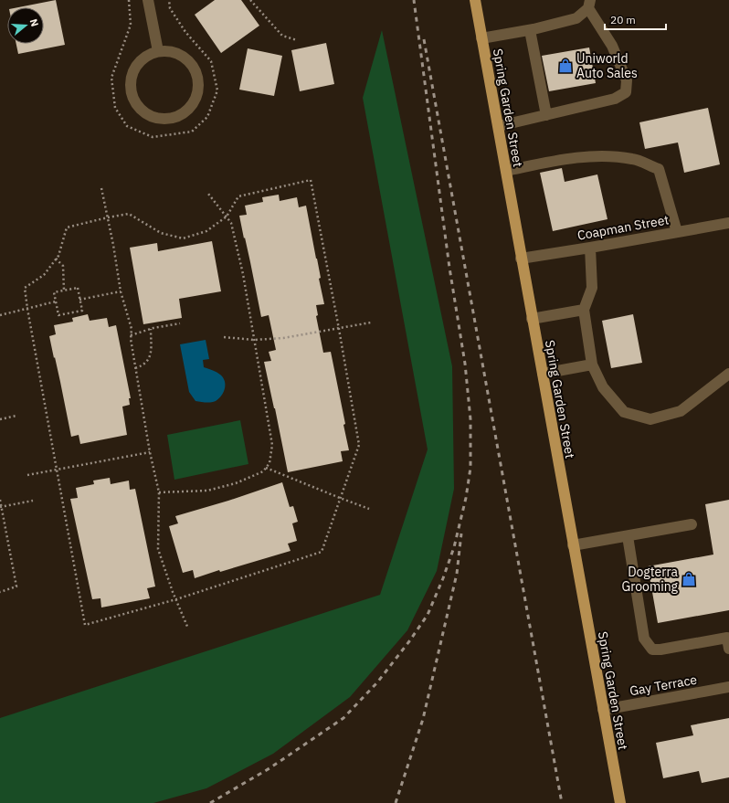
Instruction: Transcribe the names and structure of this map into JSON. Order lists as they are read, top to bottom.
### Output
{
  "streets": {
    "main road": ["Spring Garden Street"],
    "street": ["Coapman Street", "Gay Terrace"]
  },
  "crossings": [
    ["Spring Garden Street", "Coapman Street"],
    ["Spring Garden Street", "Gay Terrace"]
  ],
  "places": {
    "shop": ["Uniworld Auto Sales", "Dogterra Grooming"]
  },
  "scale_bar": "20 m",
  "north": "right"
}
